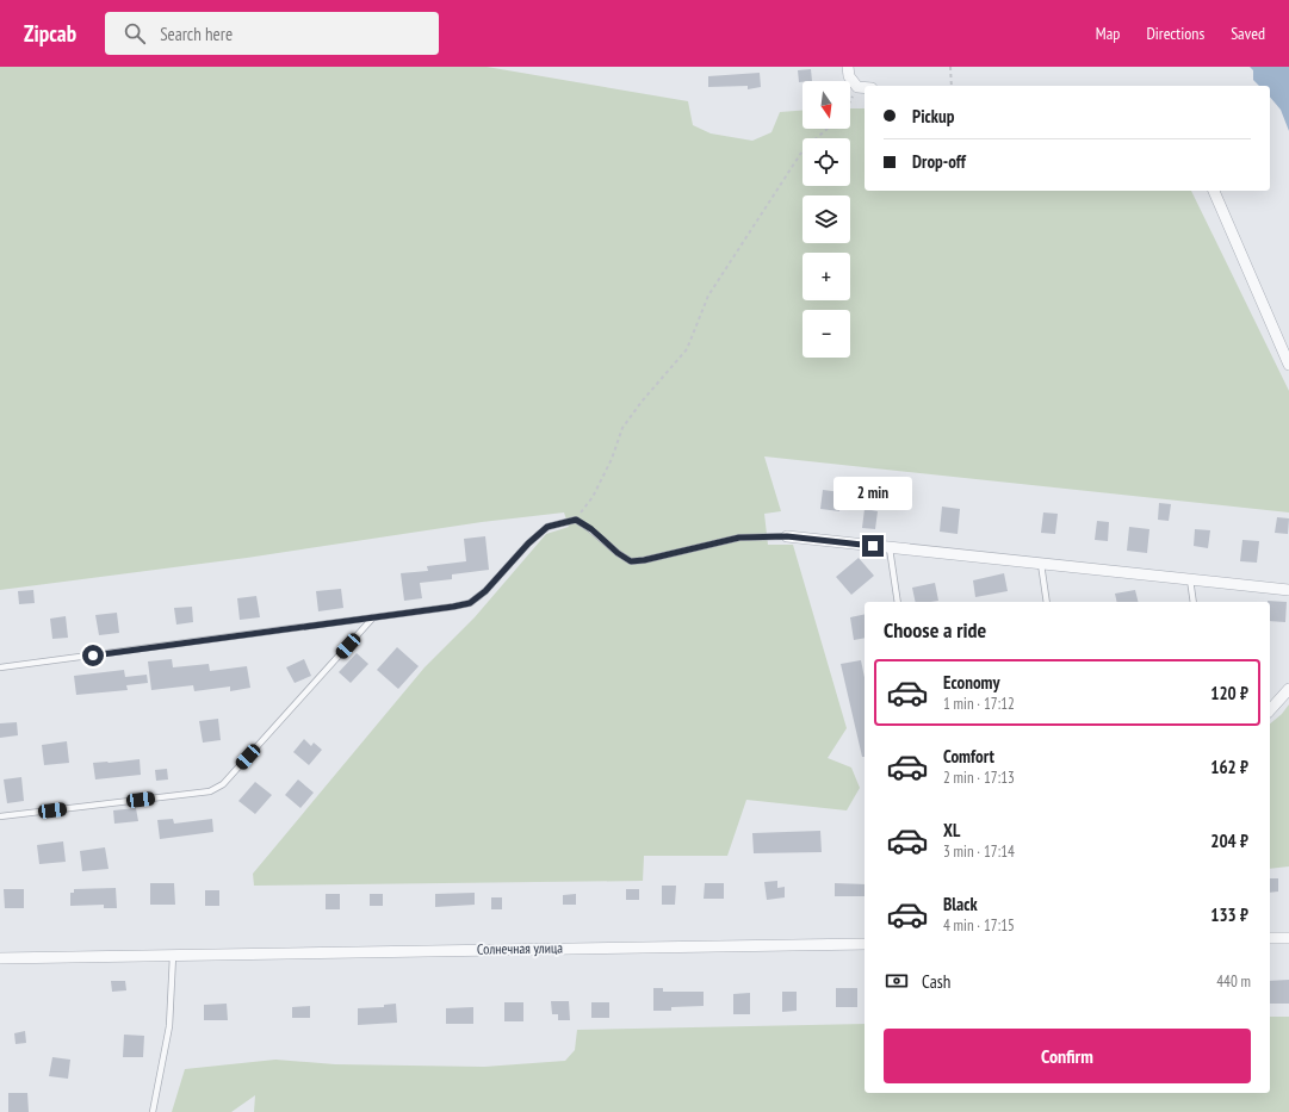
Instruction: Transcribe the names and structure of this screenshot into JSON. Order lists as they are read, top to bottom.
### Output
{
  "streets": {
    "street": ["Солнечная улица"]
  },
  "north": "bottom",
  "page": {
    "header": "Zipcab",
    "search": "Search here",
    "nav": ["Map", "Directions", "Saved"],
    "map_buttons": ["+", "−"],
    "banner": ["Pickup", "Drop-off"],
    "bubble": "2 min",
    "heading": "Choose a ride",
    "list": [
      {
        "name": "Economy",
        "note": "1 min · 17:12",
        "value": "120 ₽"
      },
      {
        "name": "Comfort",
        "note": "2 min · 17:13",
        "value": "162 ₽"
      },
      {
        "name": "XL",
        "note": "3 min · 17:14",
        "value": "204 ₽"
      },
      {
        "name": "Black",
        "note": "4 min · 17:15",
        "value": "133 ₽"
      }
    ],
    "pay": ["Cash", "440 m"],
    "buttons": "Confirm"
  }
}
